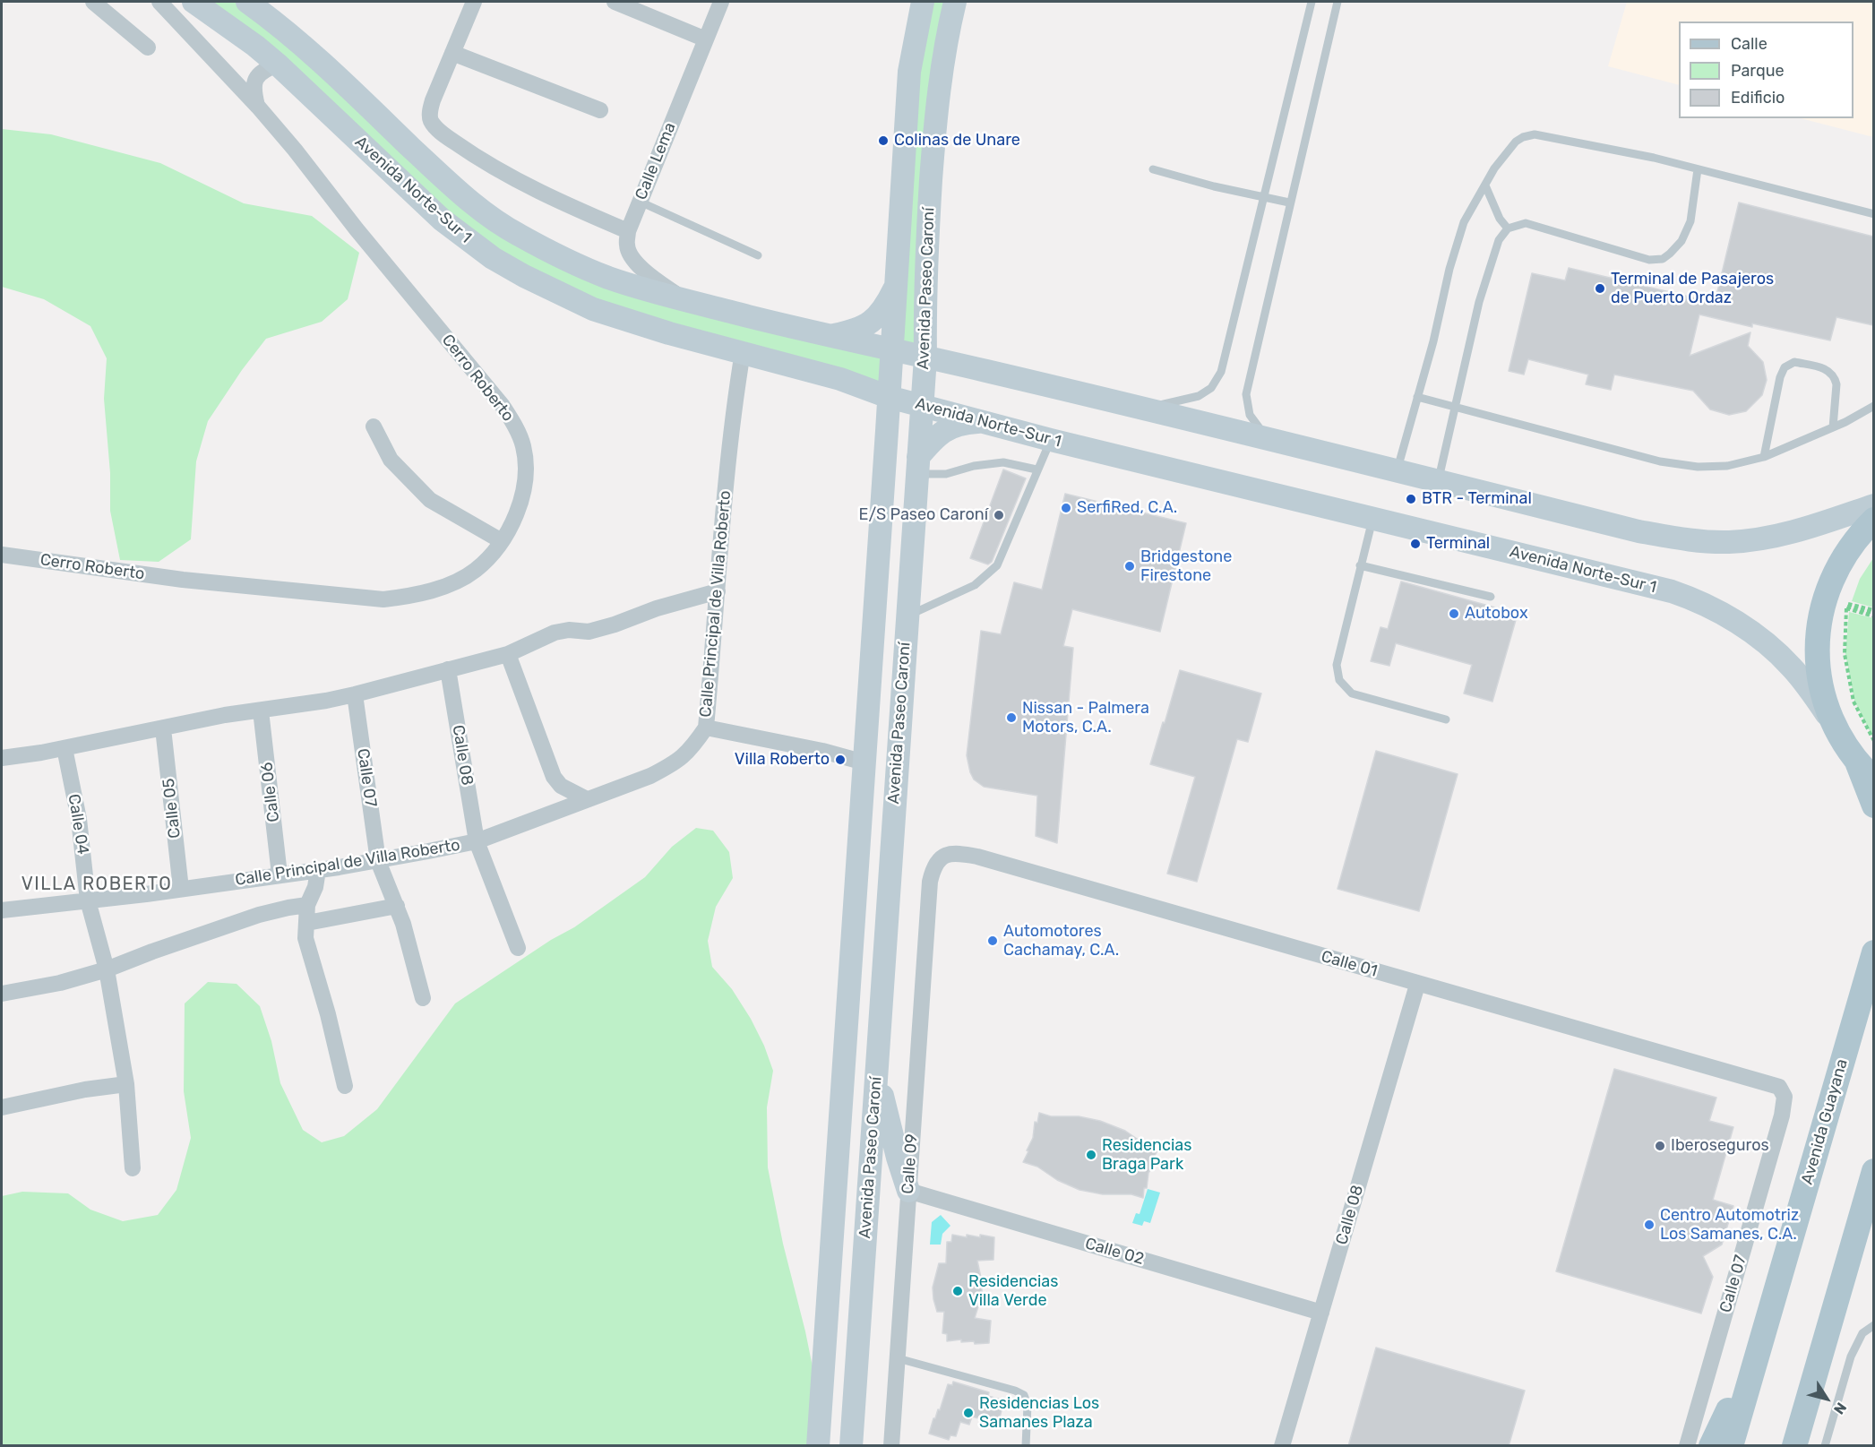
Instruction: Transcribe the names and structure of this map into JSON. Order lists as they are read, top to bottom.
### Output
{
  "streets": {
    "main road": ["Avenida Norte-Sur 1", "Avenida Paseo Caroní", "Avenida Guayana"],
    "street": [
      "Calle Lema",
      "Cerro Roberto",
      "Calle Principal de Villa Roberto",
      "Calle 08",
      "Calle 07",
      "Calle 06",
      "Calle 05",
      "Calle 04",
      "Calle 01",
      "Calle 09",
      "Calle 02"
    ]
  },
  "crossings": [
    ["Calle Lema", "Avenida Norte-Sur 1"],
    ["Avenida Norte-Sur 1", "Avenida Paseo Caroní"],
    ["Avenida Norte-Sur 1", "Calle Principal de Villa Roberto"],
    ["Calle Principal de Villa Roberto", "Calle 08"],
    ["Calle Principal de Villa Roberto", "Calle 07"],
    ["Calle Principal de Villa Roberto", "Calle 06"],
    ["Calle Principal de Villa Roberto", "Calle 05"],
    ["Calle Principal de Villa Roberto", "Calle 04"],
    ["Calle 08", "Calle 01"],
    ["Calle 08", "Calle 02"],
    ["Calle 07", "Calle 01"],
    ["Calle 01", "Calle 09"],
    ["Calle 09", "Calle 02"]
  ],
  "districts": ["VILLA ROBERTO"],
  "places": [
    "Colinas de Unare",
    "Terminal de Pasajeros de Puerto Ordaz",
    "BTR - Terminal",
    "SerfiRed, C.A.",
    "E/S Paseo Caroní",
    "Terminal",
    "Bridgestone Firestone",
    "Autobox",
    "Nissan - Palmera Motors, C.A.",
    "Villa Roberto",
    "Automotores Cachamay, C.A.",
    "Iberoseguros",
    "Residencias Braga Park",
    "Centro Automotriz Los Samanes, C.A.",
    "Residencias Villa Verde",
    "Residencias Los Samanes Plaza"
  ],
  "legend": ["Calle", "Parque", "Edificio"],
  "north": "bottom right"
}
